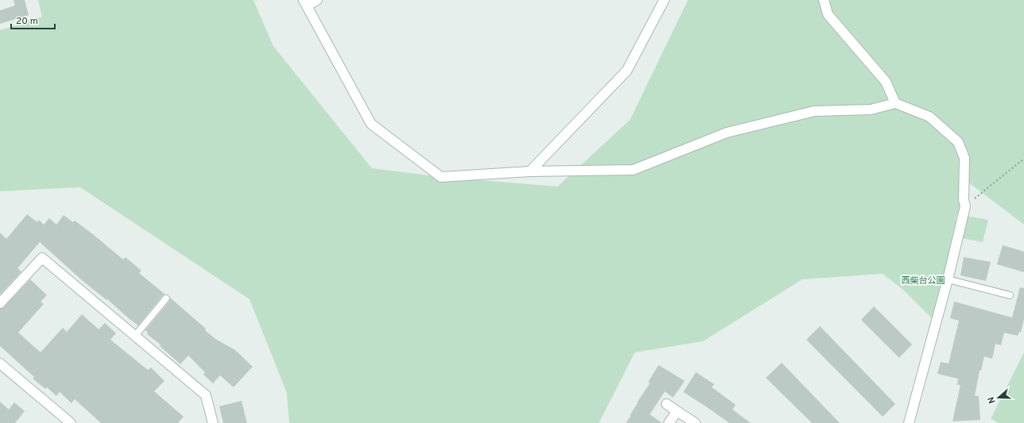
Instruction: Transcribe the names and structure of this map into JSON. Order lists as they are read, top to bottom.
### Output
{
  "parks": ["西柴台公園"],
  "scale_bar": "20 m",
  "north": "left"
}
